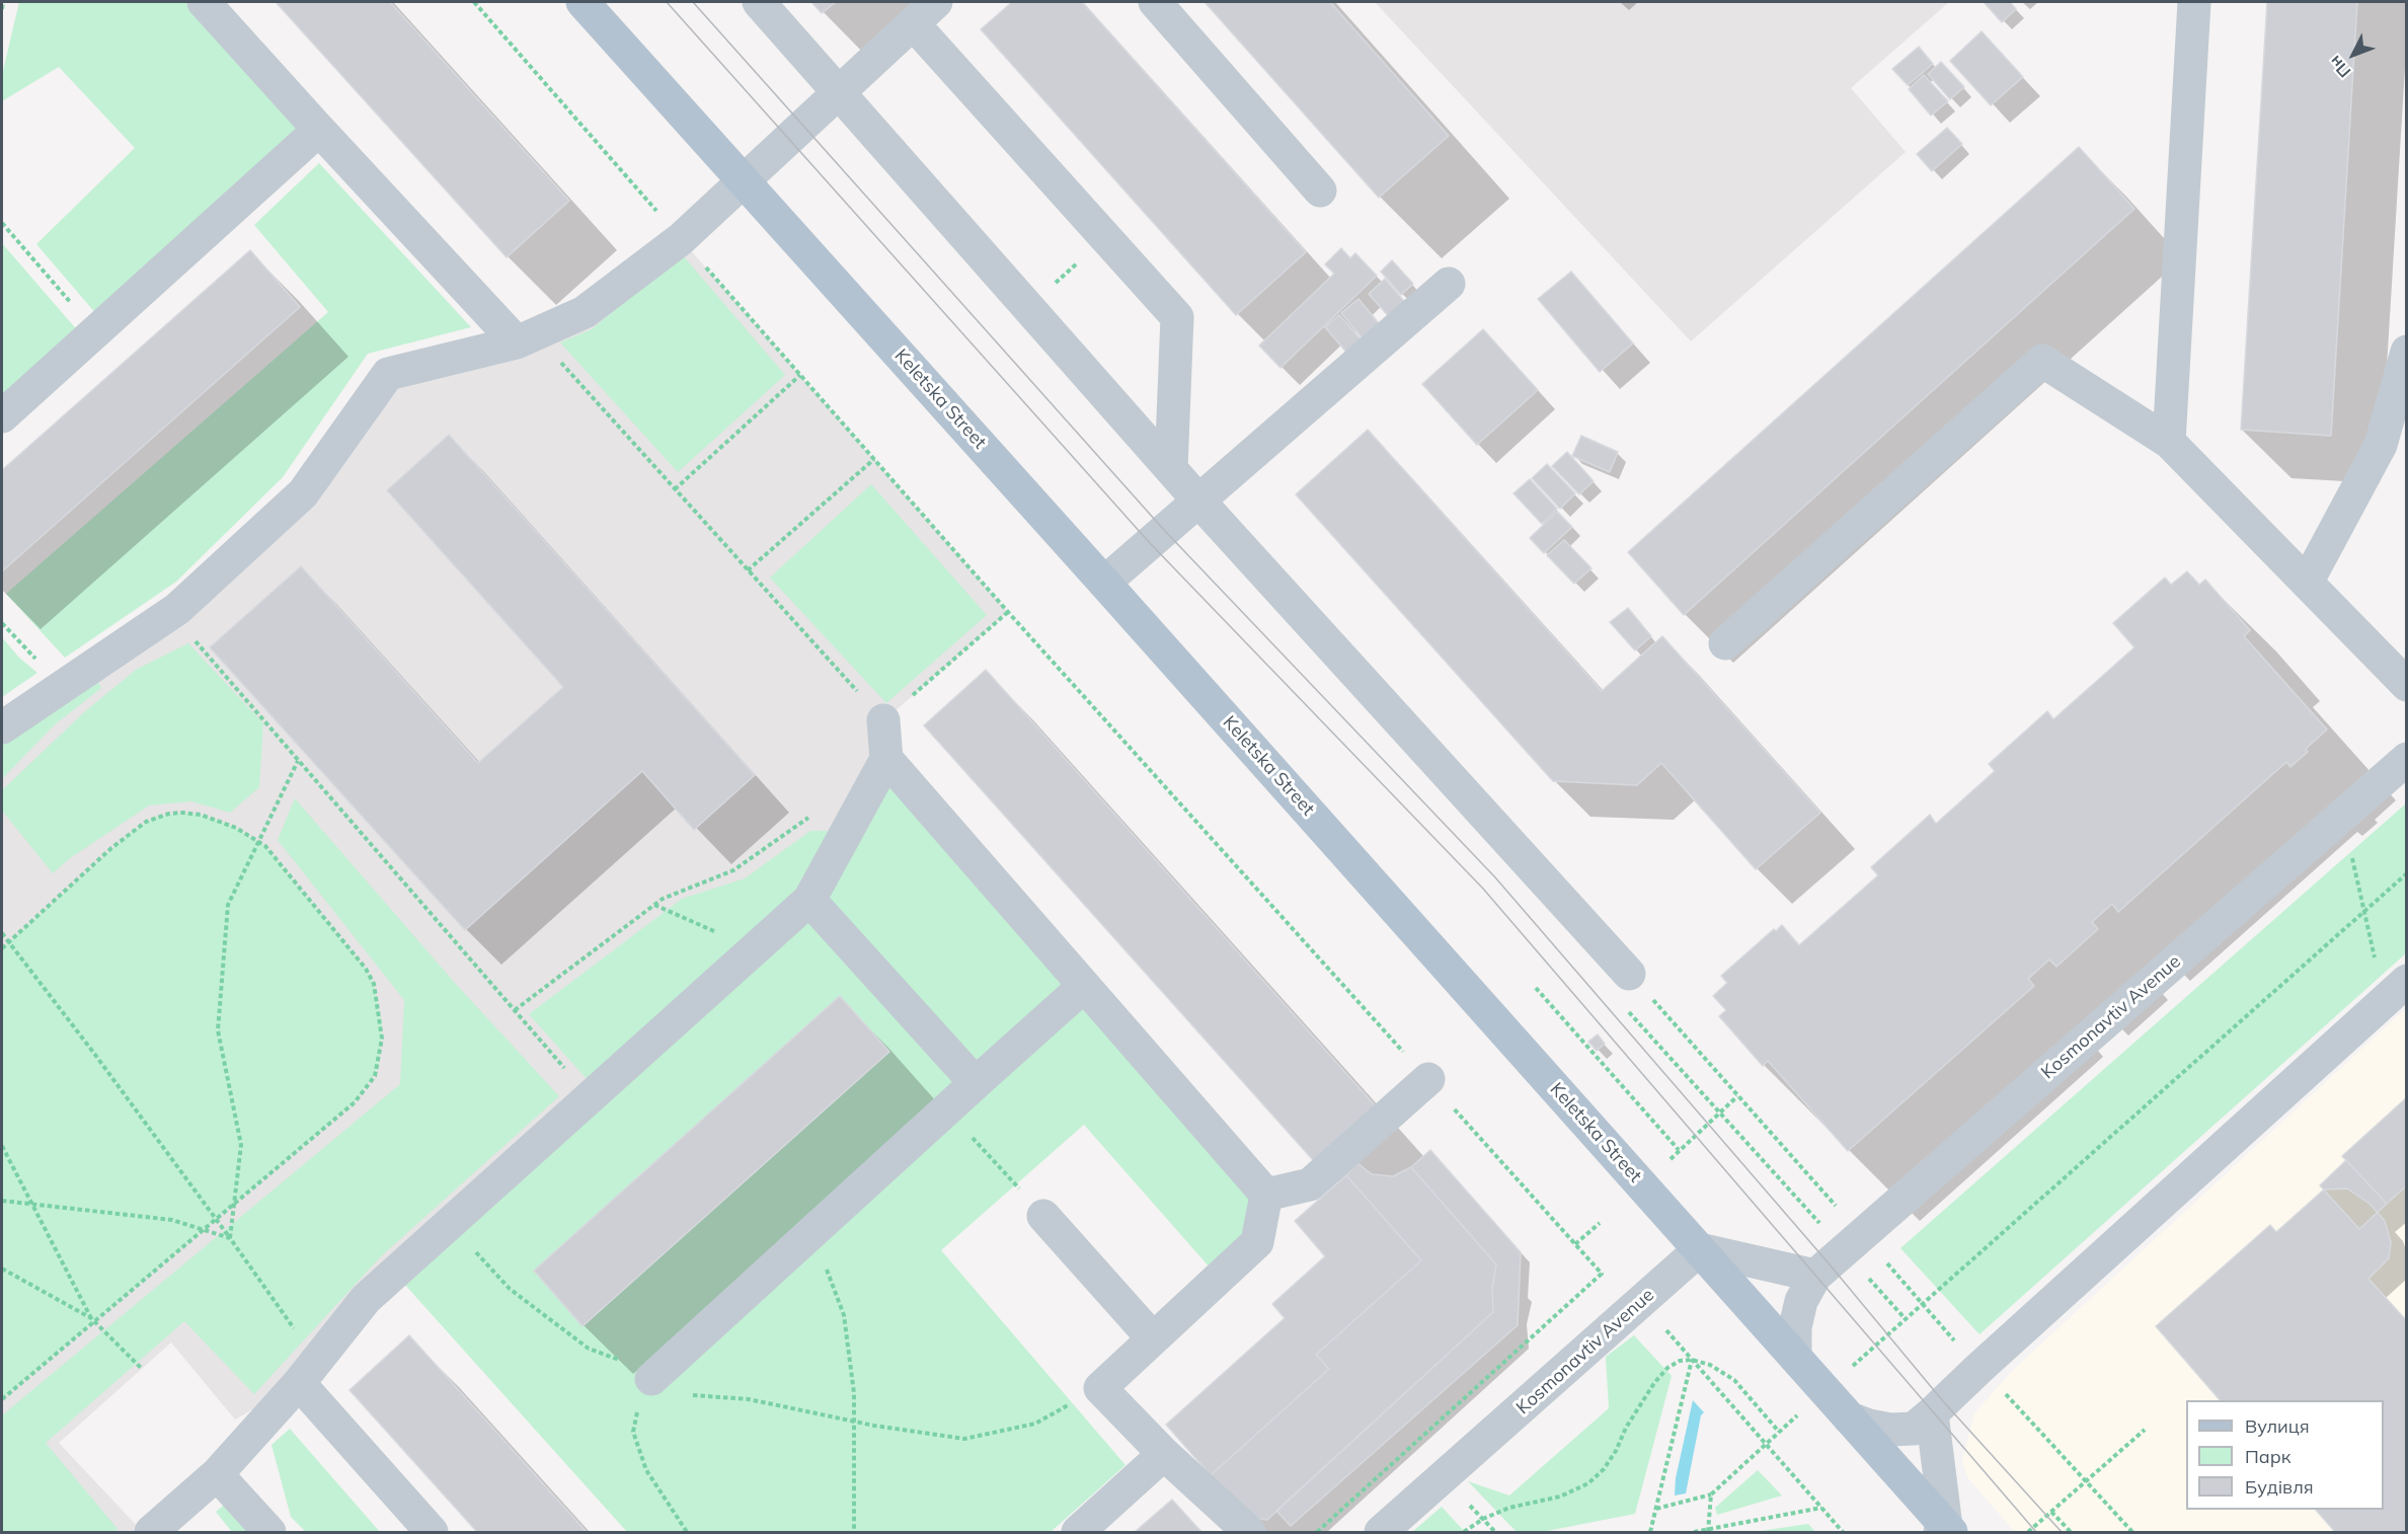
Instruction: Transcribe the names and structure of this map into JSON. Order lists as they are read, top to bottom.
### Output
{
  "streets": {
    "main road": ["Keletska Street"],
    "street": ["Kosmonavtiv Avenue"]
  },
  "crossings": [
    ["Keletska Street", "Kosmonavtiv Avenue"]
  ],
  "legend": ["Вулиця", "Парк", "Будівля"],
  "north": "bottom left"
}
